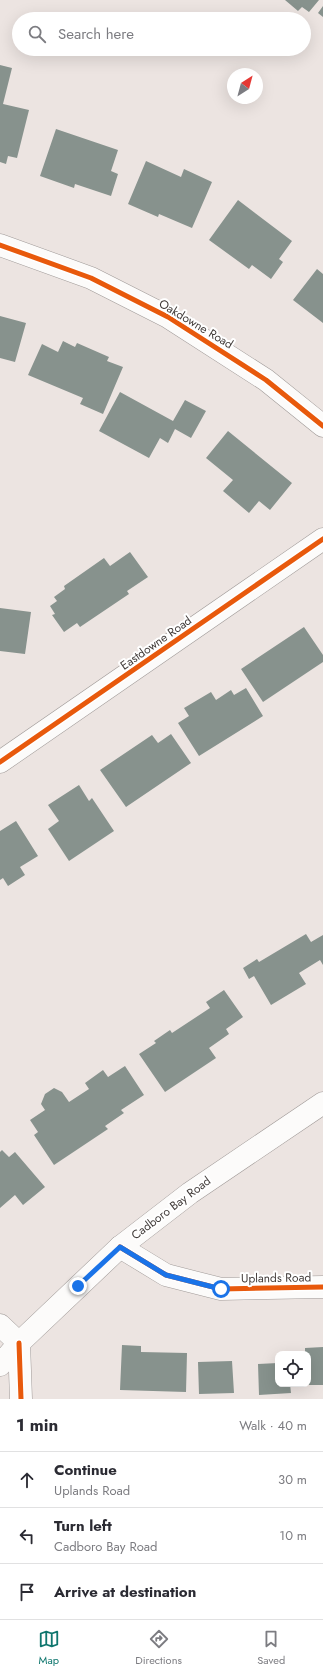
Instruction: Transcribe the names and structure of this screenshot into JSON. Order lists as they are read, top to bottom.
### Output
{
  "streets": {
    "street": [
      "Oakdowne Road",
      "Eastdowne Road",
      "Cadboro Bay Road",
      "Uplands Road"
    ]
  },
  "crossings": [
    ["Cadboro Bay Road", "Uplands Road"]
  ],
  "north": "top right",
  "page": {
    "search": "Search here",
    "heading": ["1 min", "Walk · 40 m"],
    "list": [
      ["Continue", "Uplands Road", "30 m"],
      ["Turn left", "Cadboro Bay Road", "10 m"],
      "Arrive at destination"
    ],
    "nav": ["Map", "Directions", "Saved"]
  }
}
